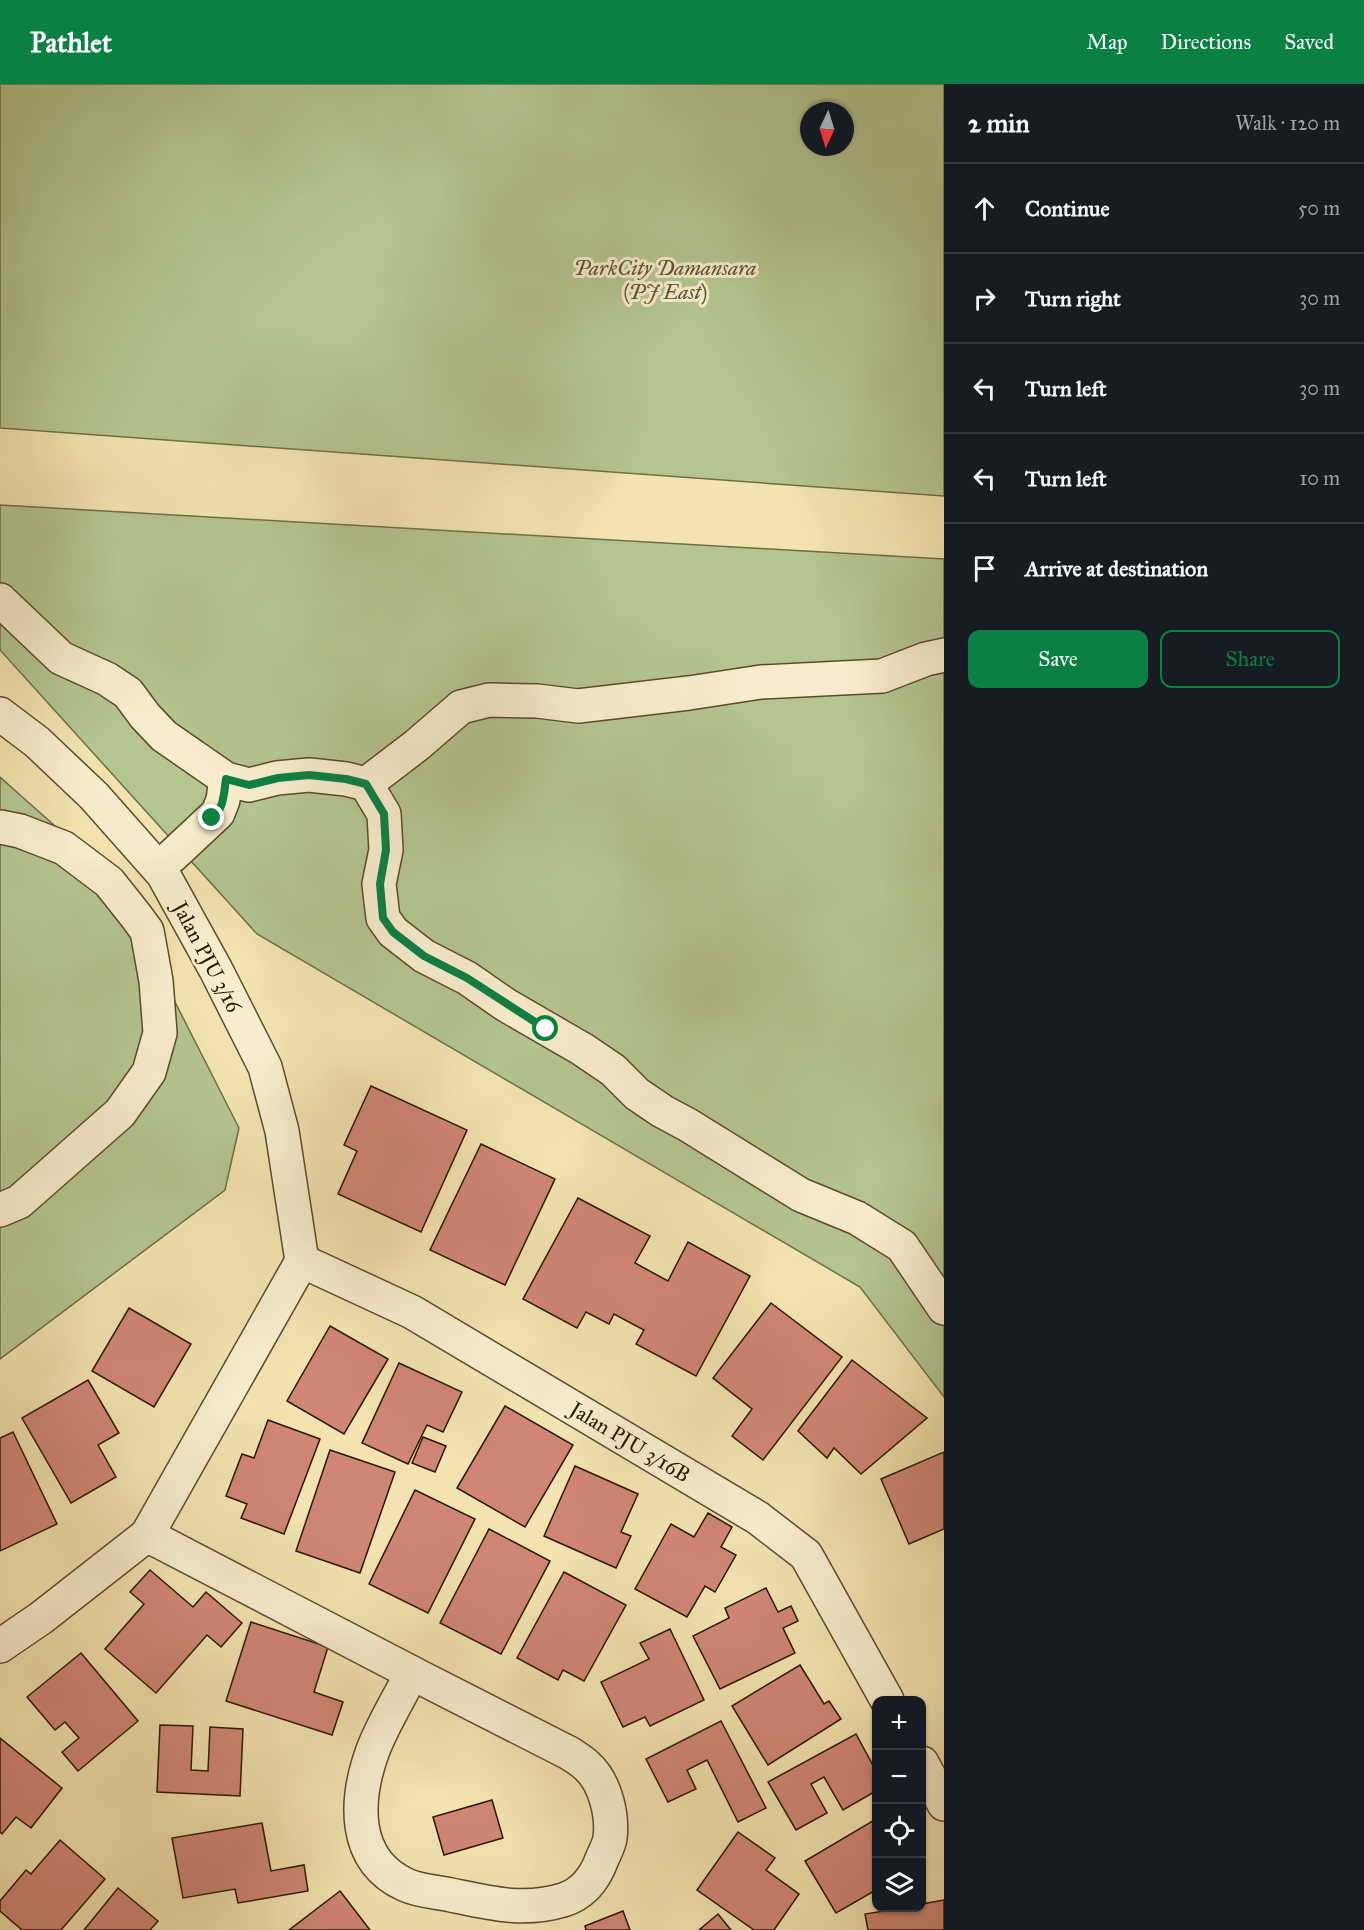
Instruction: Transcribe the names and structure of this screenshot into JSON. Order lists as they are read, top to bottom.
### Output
{
  "streets": {
    "street": ["Jalan PJU 3/16", "Jalan PJU 3/16B"]
  },
  "crossings": [
    ["Jalan PJU 3/16", "Jalan PJU 3/16B"]
  ],
  "parks": ["ParkCity Damansara (PJ East)"],
  "north": "bottom",
  "page": {
    "header": "Pathlet",
    "nav": ["Map", "Directions", "Saved"],
    "heading": ["2 min", "Walk · 120 m"],
    "list": [
      ["Continue", "50 m"],
      ["Turn right", "30 m"],
      ["Turn left", "30 m"],
      ["Turn left", "10 m"],
      "Arrive at destination"
    ],
    "buttons": ["Save", "Share"],
    "map_buttons": ["+", "−"]
  }
}
